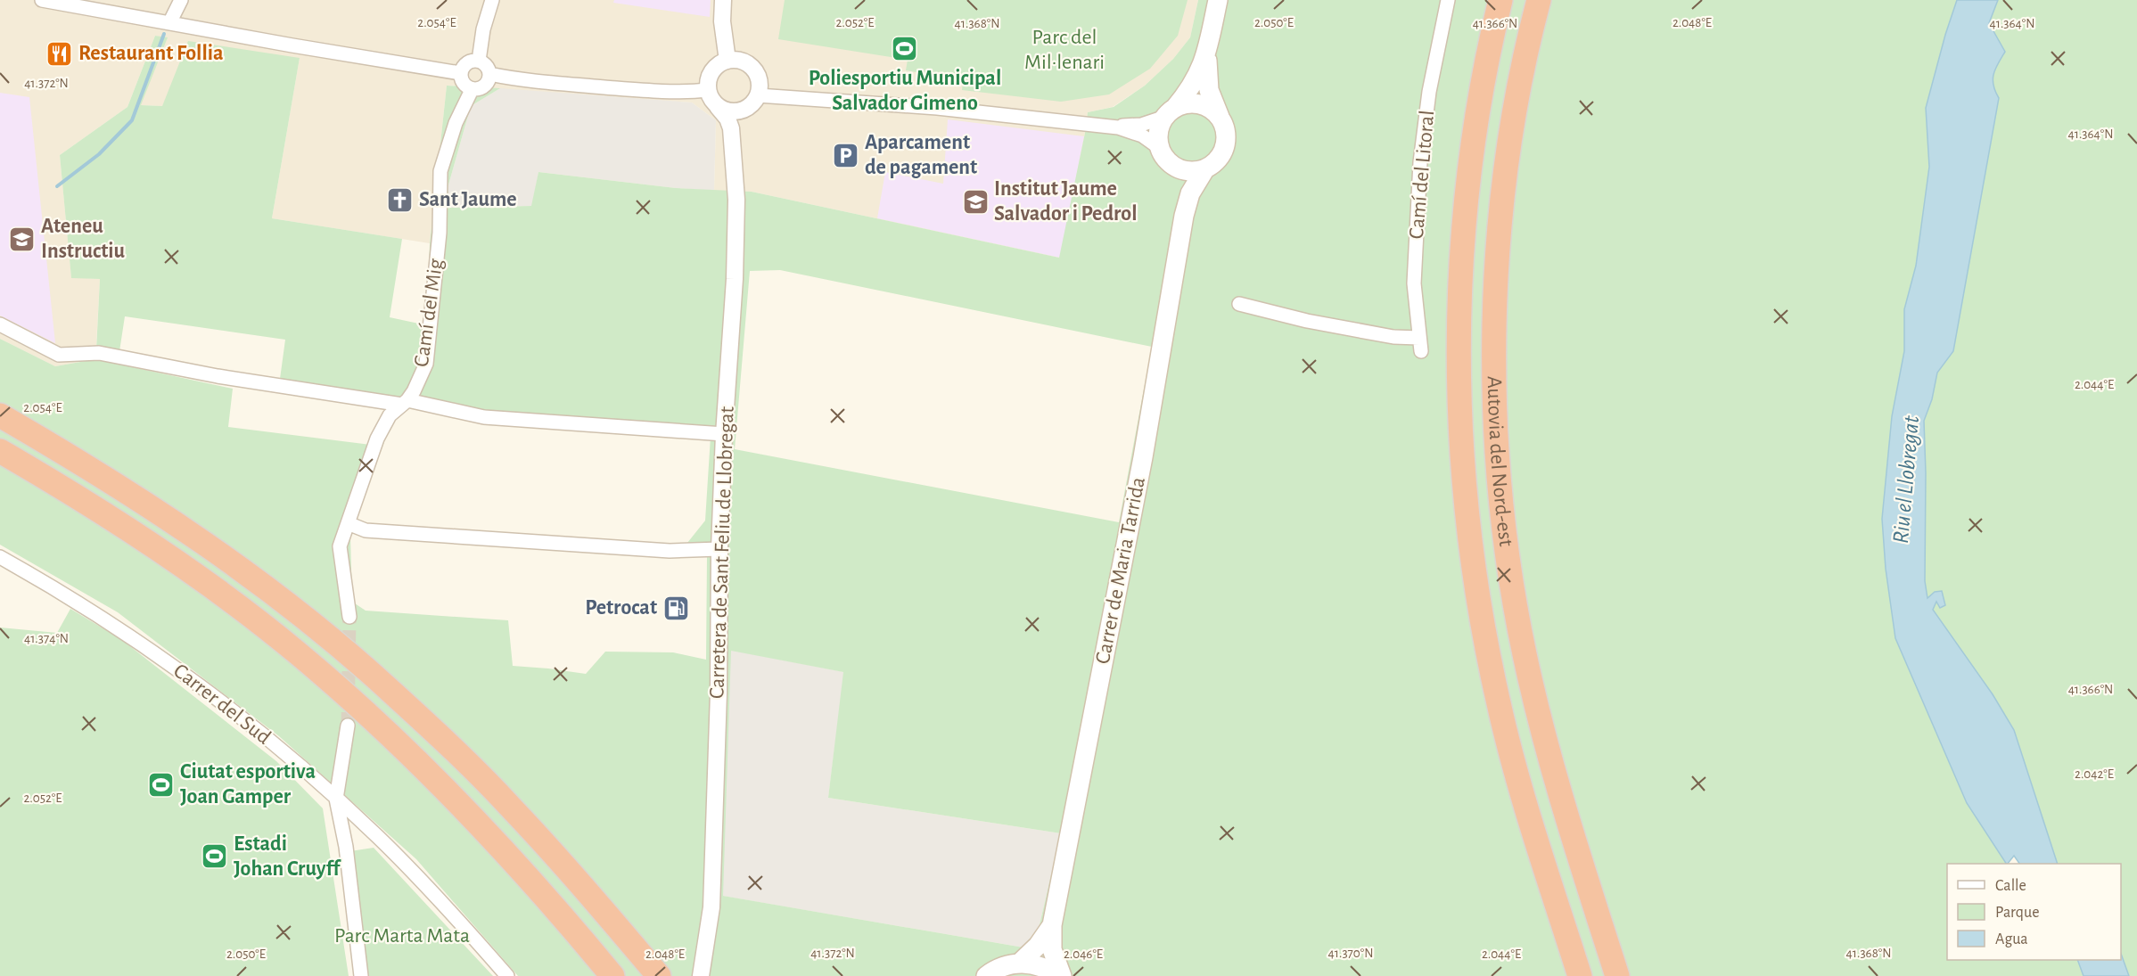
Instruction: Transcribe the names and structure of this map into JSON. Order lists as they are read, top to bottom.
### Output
{
  "streets": {
    "highway": ["Autovia del Nord-est"],
    "main road": ["Carrer de Maria Tarrida"],
    "street": [
      "Camí del Litoral",
      "Camí del Mig",
      "Carretera de Sant Feliu de Llobregat",
      "Carrer del Sud"
    ]
  },
  "water": ["Riu el Llobregat"],
  "parks": ["Parc del Mil·lenari", "Parc Marta Mata"],
  "places": {
    "sports": ["Poliesportiu Municipal Salvador Gimeno", "Ciutat esportiva Joan Gamper", "Estadi Johan Cruyff"],
    "restaurant": ["Restaurant Follia"],
    "parking": ["Aparcament de pagament"],
    "church": ["Sant Jaume"],
    "school or university": ["Institut Jaume Salvador i Pedrol", "Ateneu Instructiu"],
    "fuel station": ["Petrocat"]
  },
  "legend": ["Calle", "Parque", "Agua"],
  "coordinates": [
    "2.054°E",
    "2.052°E",
    "2.050°E",
    "2.048°E",
    "41.368°N",
    "41.366°N",
    "41.364°N",
    "41.372°N",
    "2.044°E",
    "41.374°N",
    "2.042°E",
    "41.370°N",
    "2.046°E"
  ]
}
